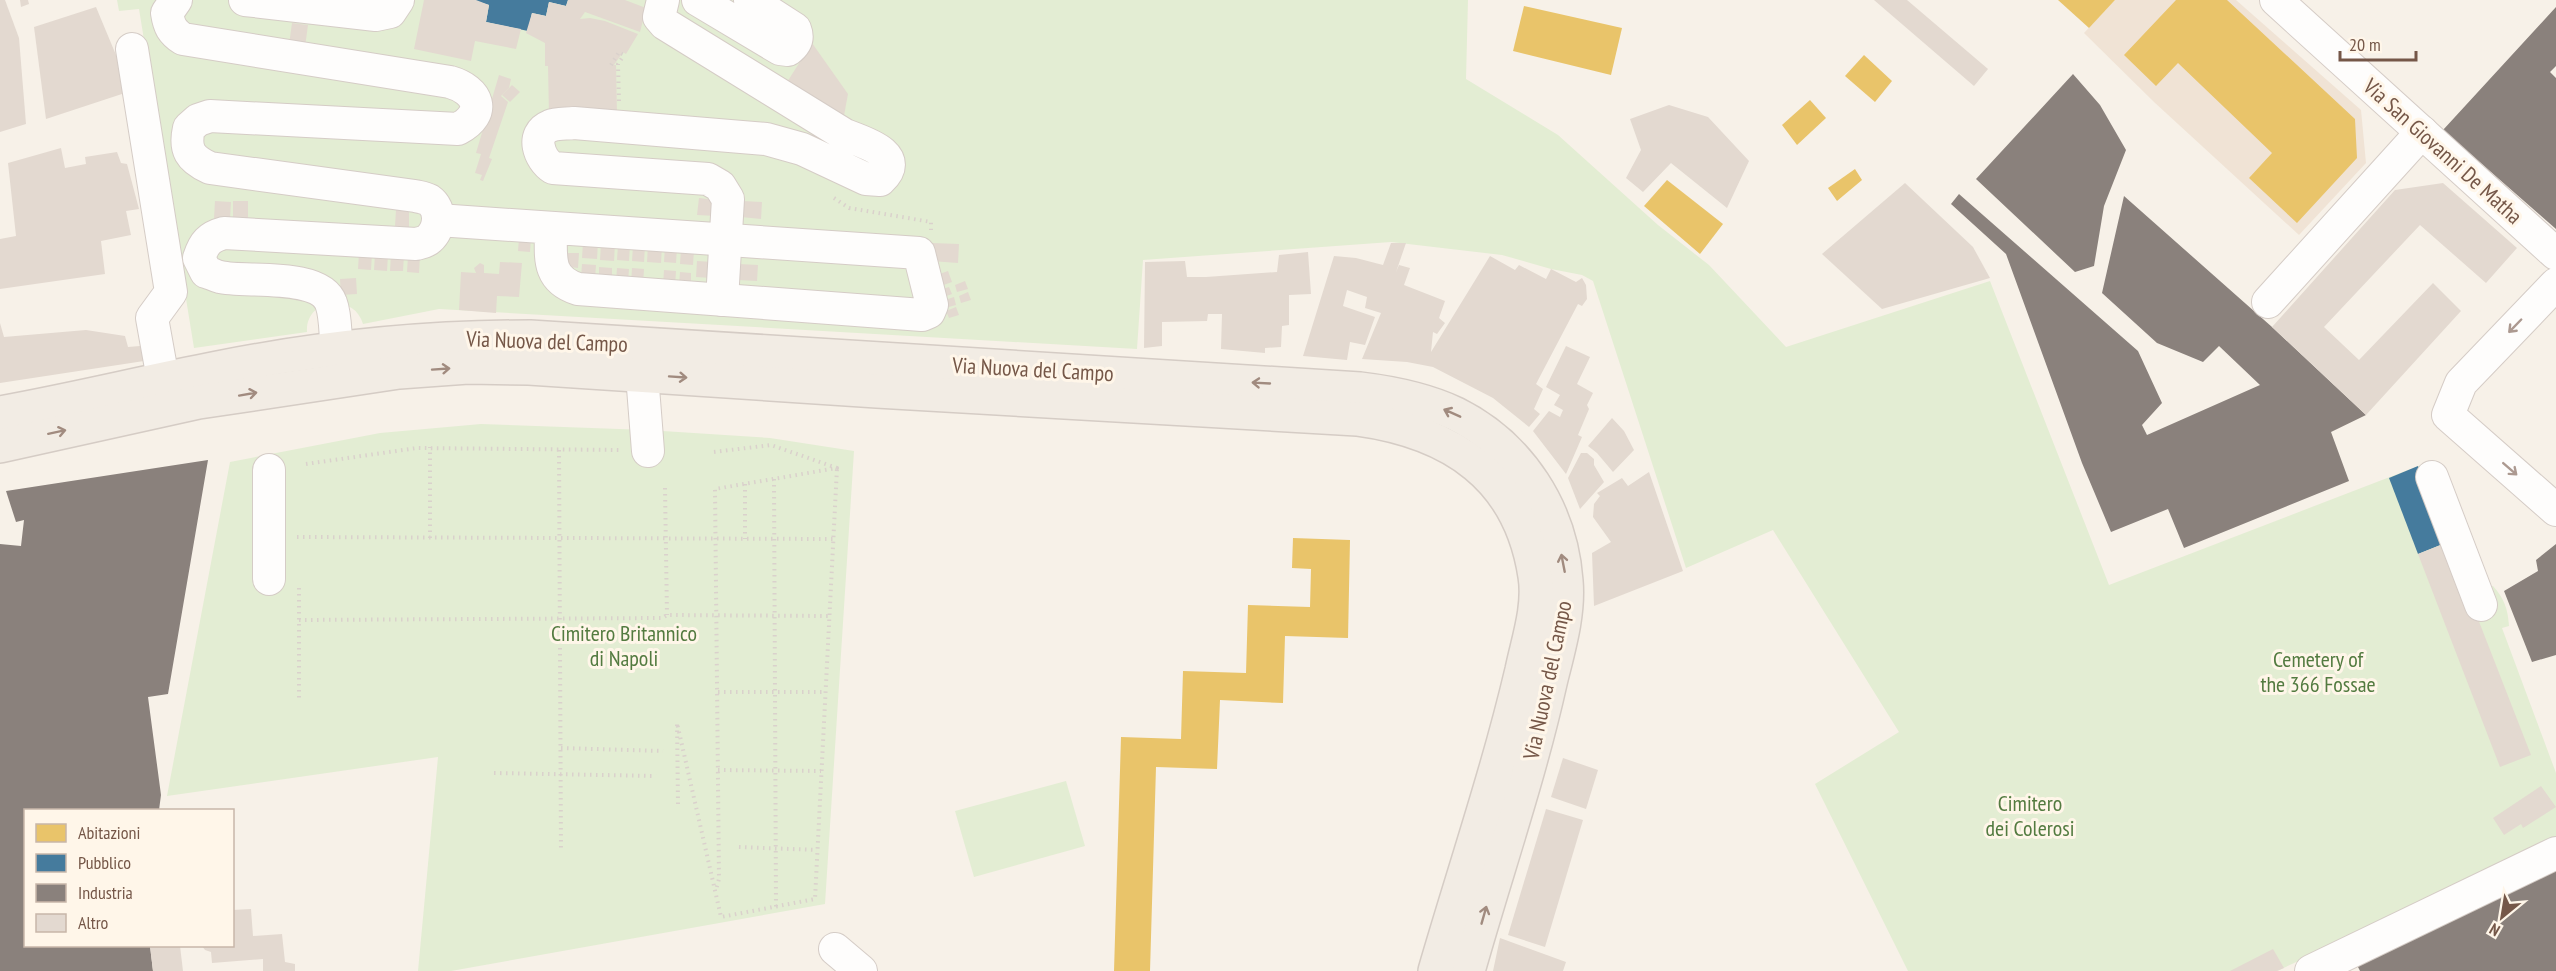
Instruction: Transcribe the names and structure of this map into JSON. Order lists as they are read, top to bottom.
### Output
{
  "streets": {
    "main road": ["Via Nuova del Campo"],
    "street": ["Via San Giovanni De Matha"]
  },
  "parks": ["Cimitero Britannico di Napoli", "Cemetery of the 366 Fossae", "Cimitero dei Colerosi"],
  "legend": [
    "Abitazioni",
    "Pubblico",
    "Industria",
    "Altro"
  ],
  "scale_bar": "20 m",
  "north": "bottom left"
}
